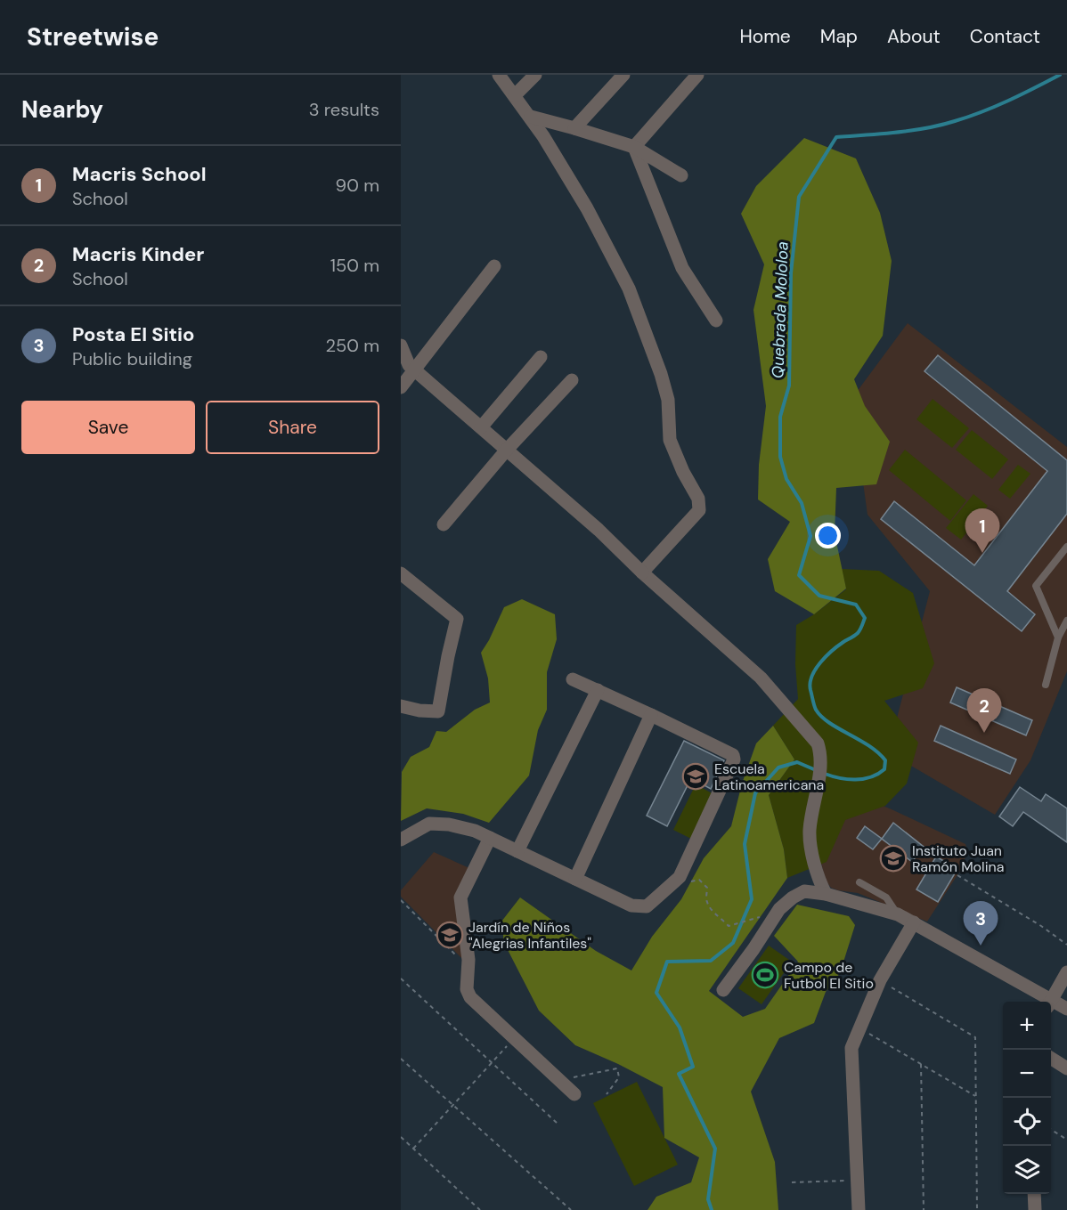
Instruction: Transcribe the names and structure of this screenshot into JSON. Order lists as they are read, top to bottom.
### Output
{
  "water": ["Quebrada Mololoa"],
  "places": {
    "school or university": ["Escuela Latinoamericana", "Instituto Juan Ramón Molina", "Jardín de Niños \"Alegrias Infantiles\""],
    "sports": ["Campo de Futbol El Sitio"]
  },
  "page": {
    "header": "Streetwise",
    "nav": [
      "Home",
      "Map",
      "About",
      "Contact"
    ],
    "heading": ["Nearby", "3 results"],
    "list": [
      {
        "mark": "1",
        "name": "Macris School",
        "note": "School",
        "value": "90 m"
      },
      {
        "mark": "2",
        "name": "Macris Kinder",
        "note": "School",
        "value": "150 m"
      },
      {
        "mark": "3",
        "name": "Posta El Sitio",
        "note": "Public building",
        "value": "250 m"
      }
    ],
    "buttons": ["Save", "Share"],
    "pins": ["1", "2", "3"],
    "map_buttons": ["+", "−"]
  }
}
